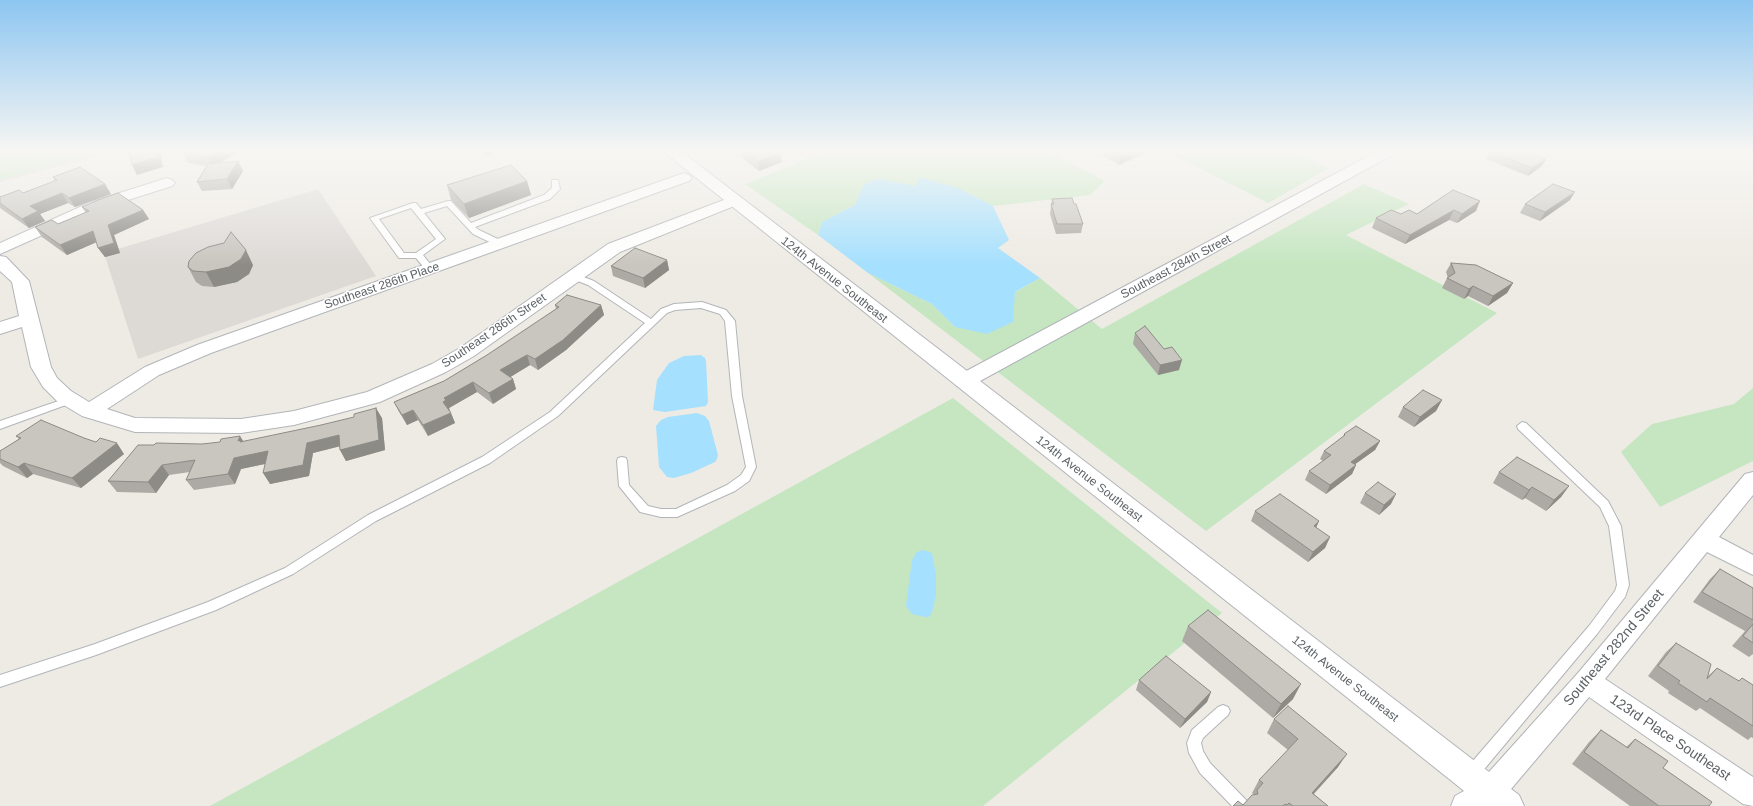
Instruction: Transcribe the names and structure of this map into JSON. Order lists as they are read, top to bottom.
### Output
{
  "streets": {
    "street": [
      "Southeast 284th Street",
      "124th Avenue Southeast",
      "Southeast 286th Place",
      "Southeast 286th Street",
      "Southeast 282nd Street",
      "123rd Place Southeast"
    ]
  },
  "crossings": [
    ["Southeast 284th Street", "124th Avenue Southeast"],
    ["124th Avenue Southeast", "Southeast 286th Street"],
    ["124th Avenue Southeast", "Southeast 282nd Street"],
    ["Southeast 286th Place", "Southeast 286th Street"],
    ["Southeast 282nd Street", "123rd Place Southeast"]
  ]
}
